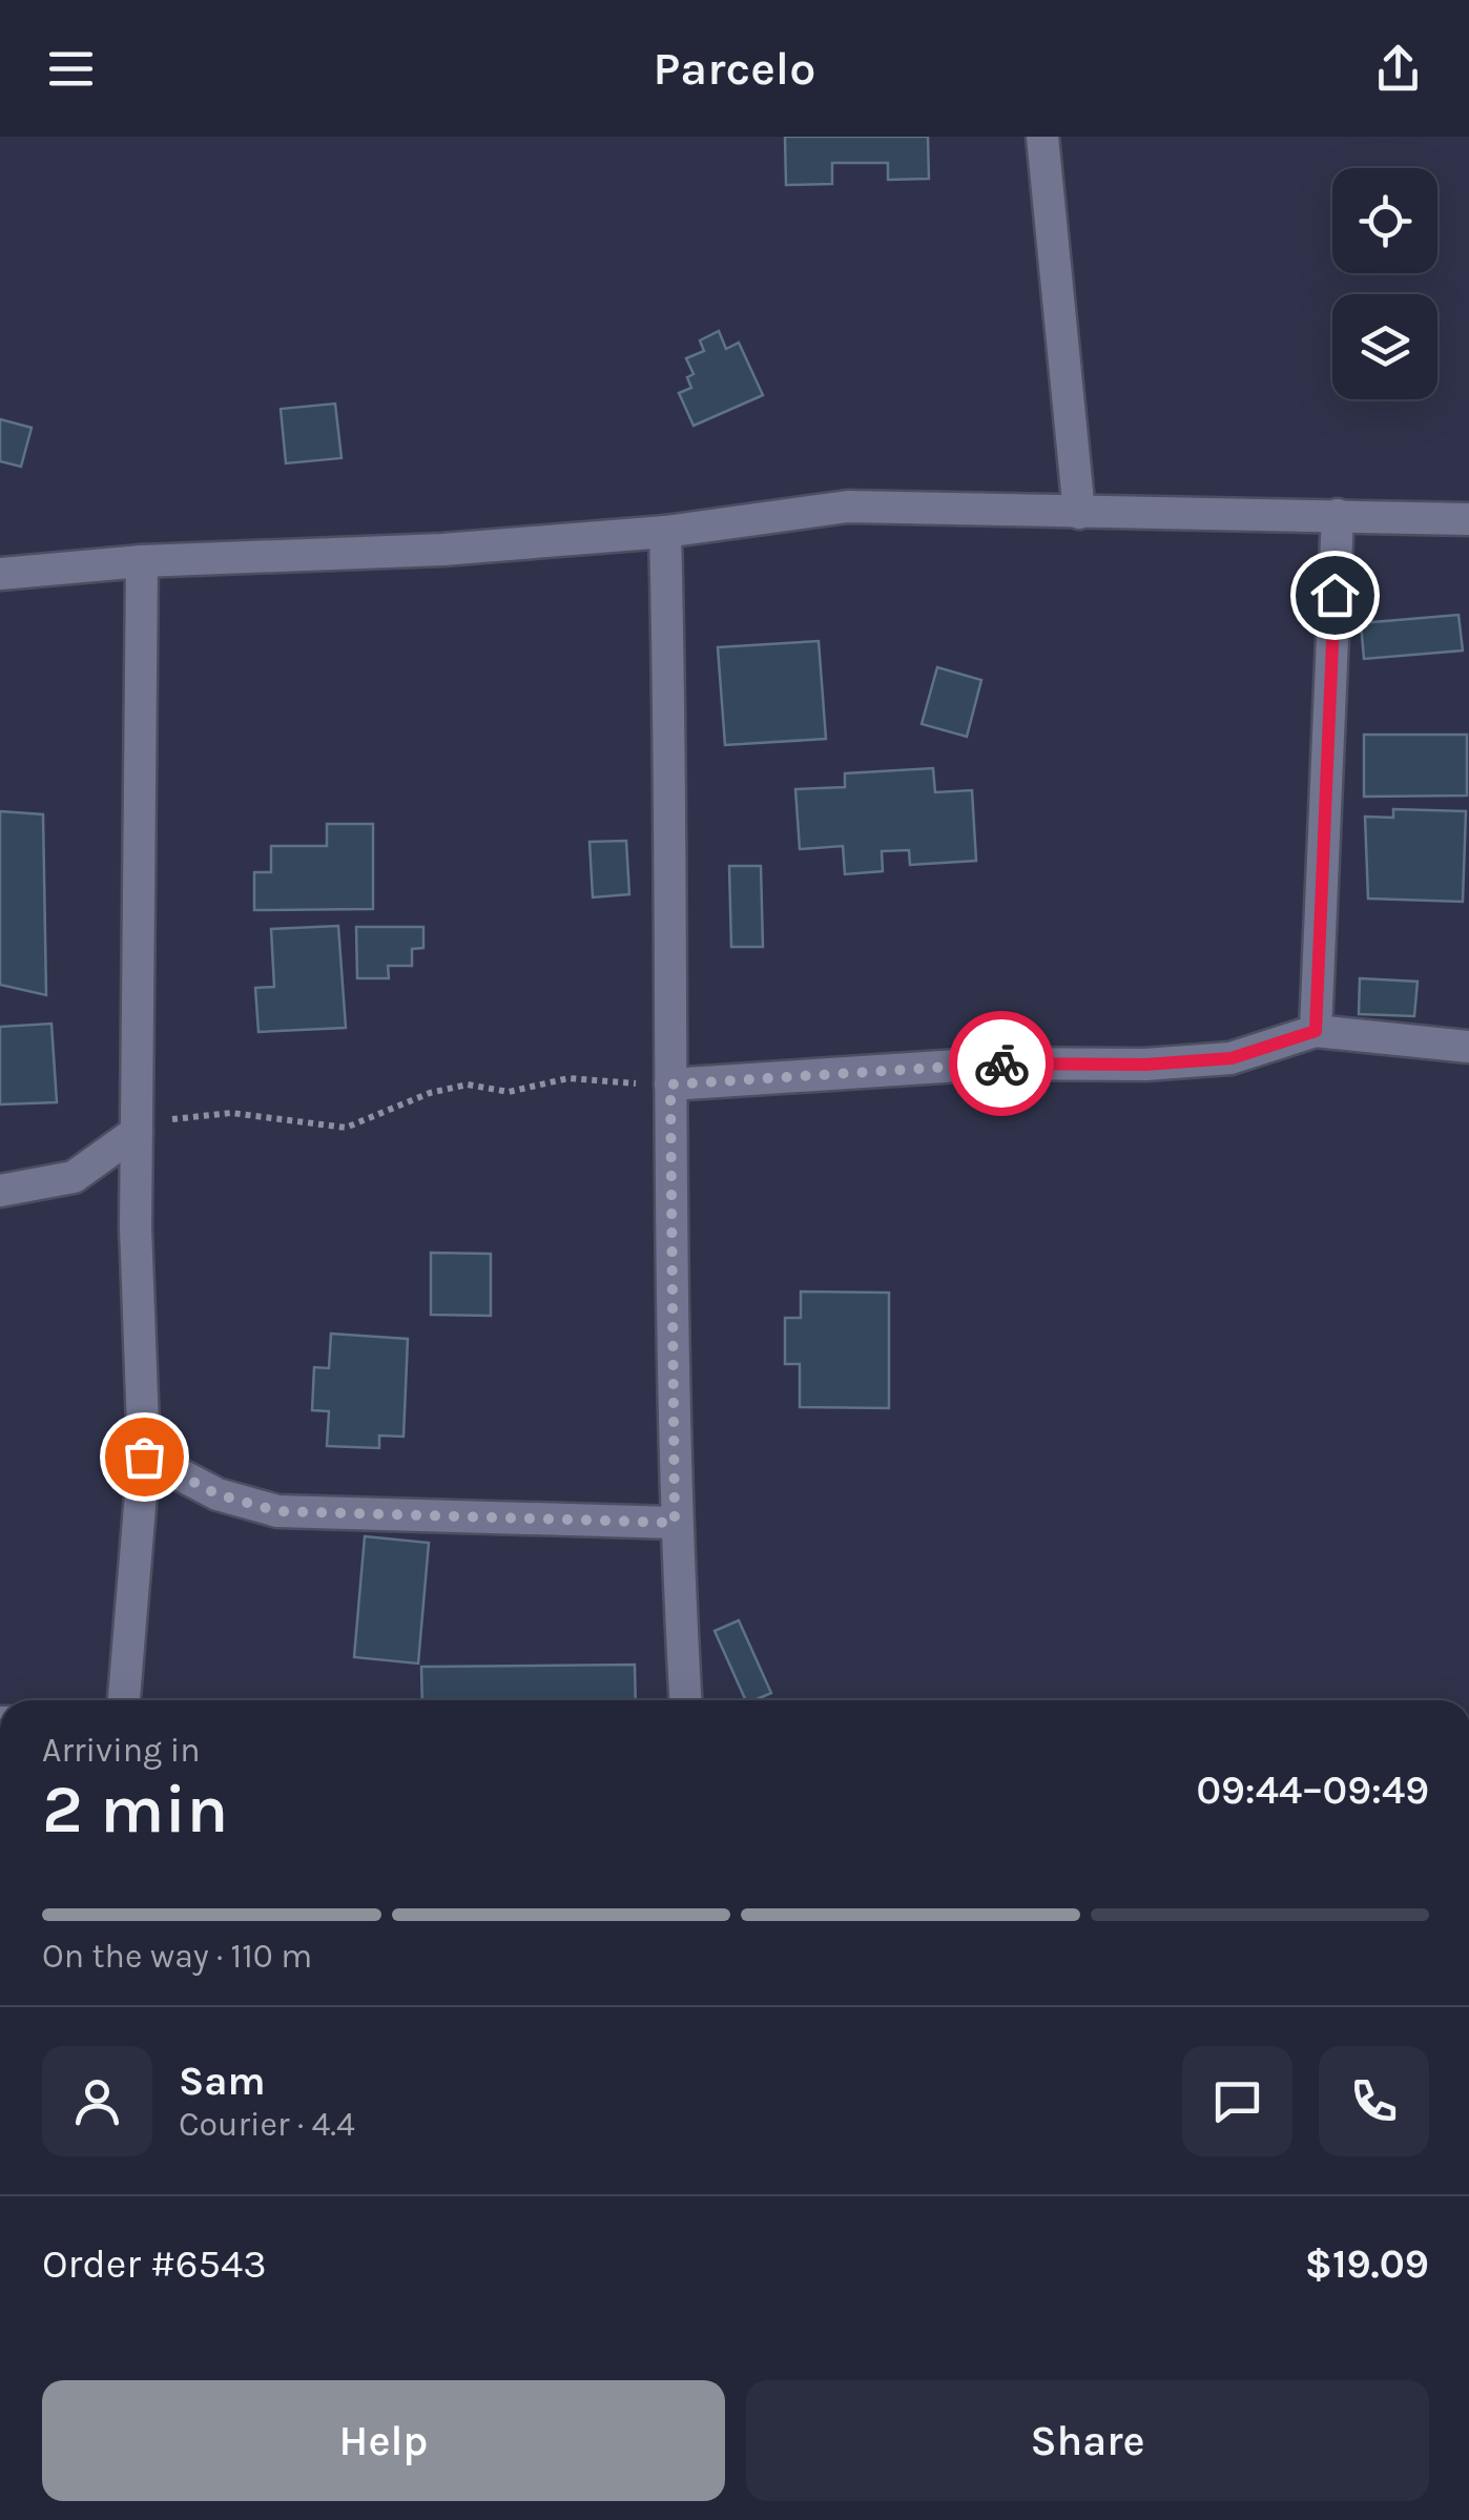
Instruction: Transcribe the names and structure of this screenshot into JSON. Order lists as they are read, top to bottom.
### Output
{
  "page": {
    "header": "Parcelo",
    "heading": ["2 min", "Arriving in", "09:44–09:49"],
    "panel": [
      "Sam",
      "Courier · 4.4",
      "Order #6543",
      "$19.09"
    ],
    "bar": "On the way · 110 m",
    "buttons": ["Help", "Share"]
  }
}
